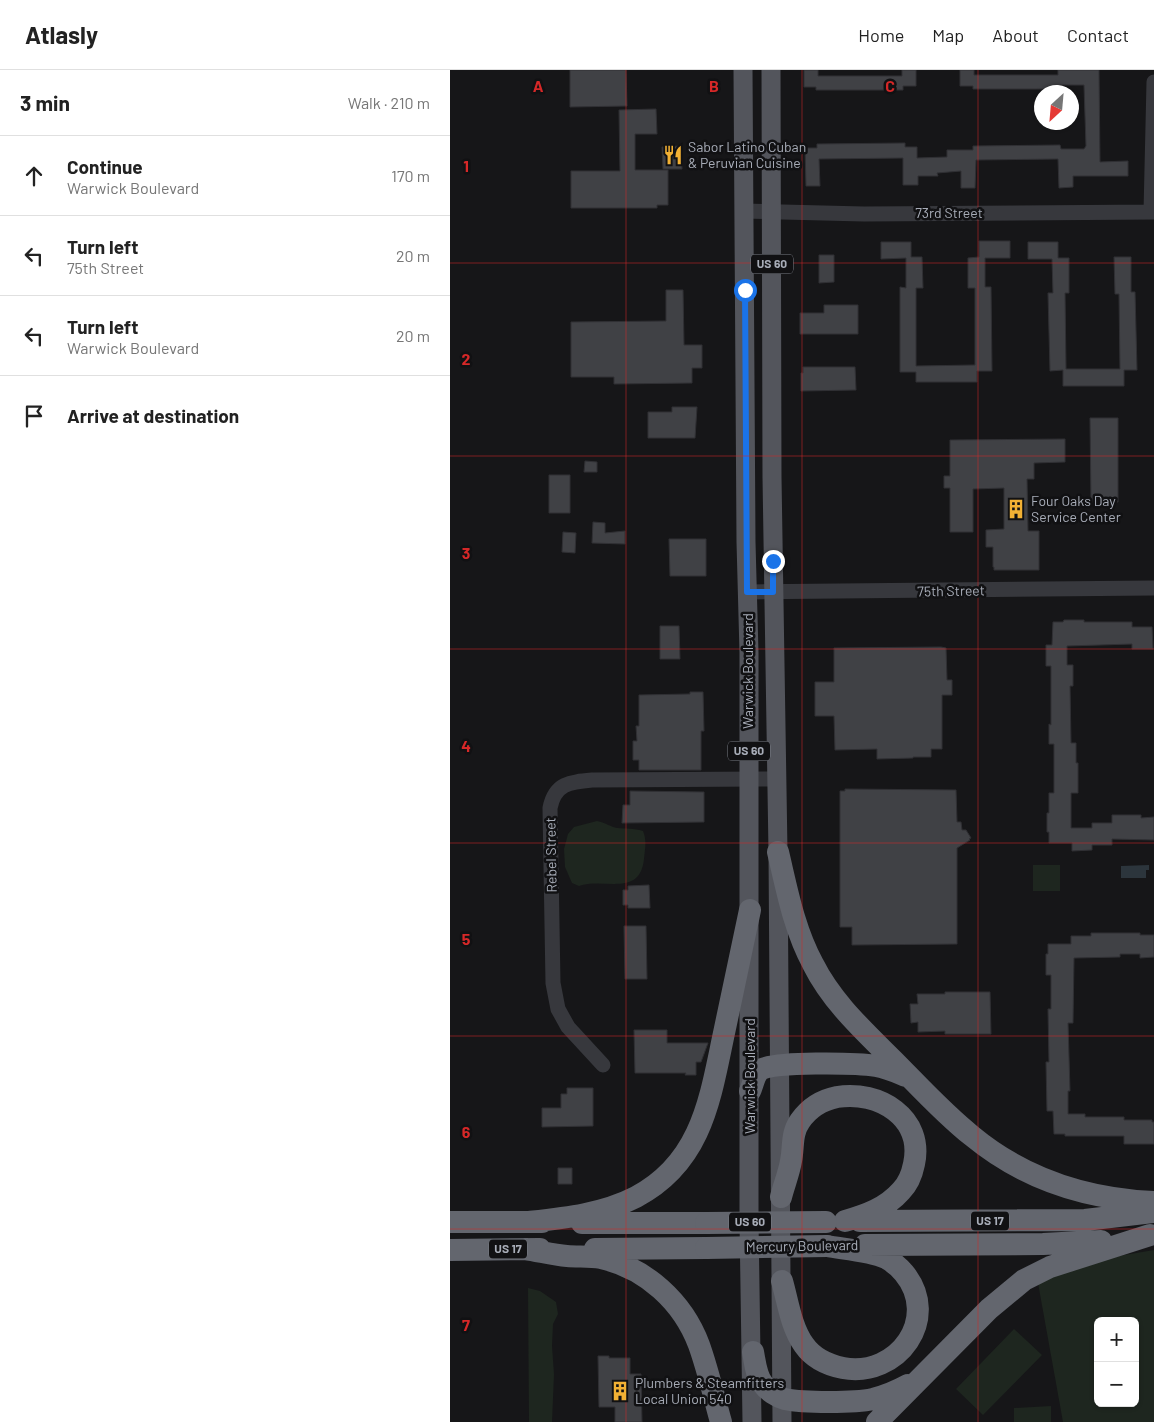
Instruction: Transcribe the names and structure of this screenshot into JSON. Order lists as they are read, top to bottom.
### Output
{
  "streets": {
    "highway": ["US 17", "Mercury Boulevard"],
    "main road": ["US 60", "Warwick Boulevard"],
    "street": ["73rd Street", "75th Street", "Rebel Street"]
  },
  "crossings": [
    ["73rd Street", "Warwick Boulevard"],
    ["75th Street", "Warwick Boulevard"],
    ["Warwick Boulevard", "Rebel Street"],
    ["US 17", "Mercury Boulevard"]
  ],
  "places": {
    "restaurant": ["Sabor Latino Cuban & Peruvian Cuisine"],
    "building": ["Four Oaks Day Service Center", "Plumbers & Steamfitters Local Union 540"]
  },
  "north": "bottom left",
  "page": {
    "header": "Atlasly",
    "nav": [
      "Home",
      "Map",
      "About",
      "Contact"
    ],
    "heading": ["3 min", "Walk · 210 m"],
    "list": [
      ["Continue", "Warwick Boulevard", "170 m"],
      ["Turn left", "75th Street", "20 m"],
      ["Turn left", "Warwick Boulevard", "20 m"],
      "Arrive at destination"
    ],
    "map_buttons": ["+", "−"]
  },
  "grid": {
    "columns": ["A", "B", "C"],
    "rows": [
      "1",
      "2",
      "3",
      "4",
      "5",
      "6",
      "7"
    ]
  }
}
